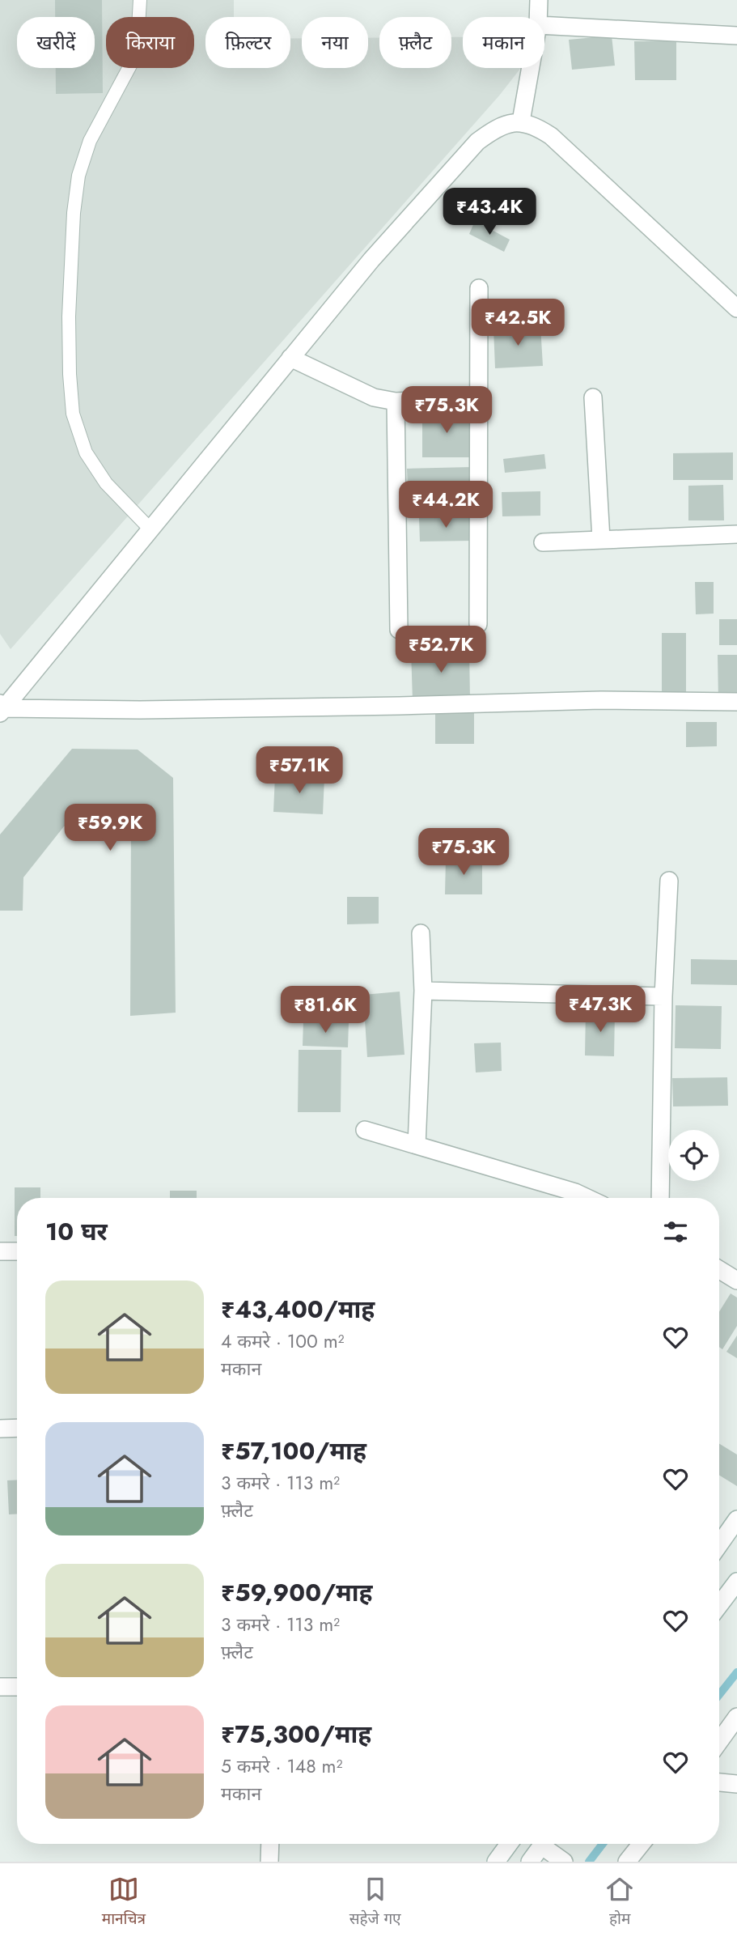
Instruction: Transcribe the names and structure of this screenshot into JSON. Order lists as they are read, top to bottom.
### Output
{
  "page": {
    "chip": [
      "खरीदें",
      "किराया",
      "फ़िल्टर",
      "नया",
      "फ़्लैट",
      "मकान"
    ],
    "price": [
      "₹43.4K",
      "₹42.5K",
      "₹75.3K",
      "₹44.2K",
      "₹52.7K",
      "₹57.1K",
      "₹59.9K",
      "₹75.3K",
      "₹47.3K",
      "₹81.6K"
    ],
    "heading": "10 घर",
    "list": [
      {
        "name": "₹43,400/माह",
        "note": "4 कमरे · 100 m² · मकान"
      },
      {
        "name": "₹57,100/माह",
        "note": "3 कमरे · 113 m² · फ़्लैट"
      },
      {
        "name": "₹59,900/माह",
        "note": "3 कमरे · 113 m² · फ़्लैट"
      },
      {
        "name": "₹75,300/माह",
        "note": "5 कमरे · 148 m² · मकान"
      }
    ],
    "tabs": ["मानचित्र", "सहेजे गए", "होम"]
  }
}
